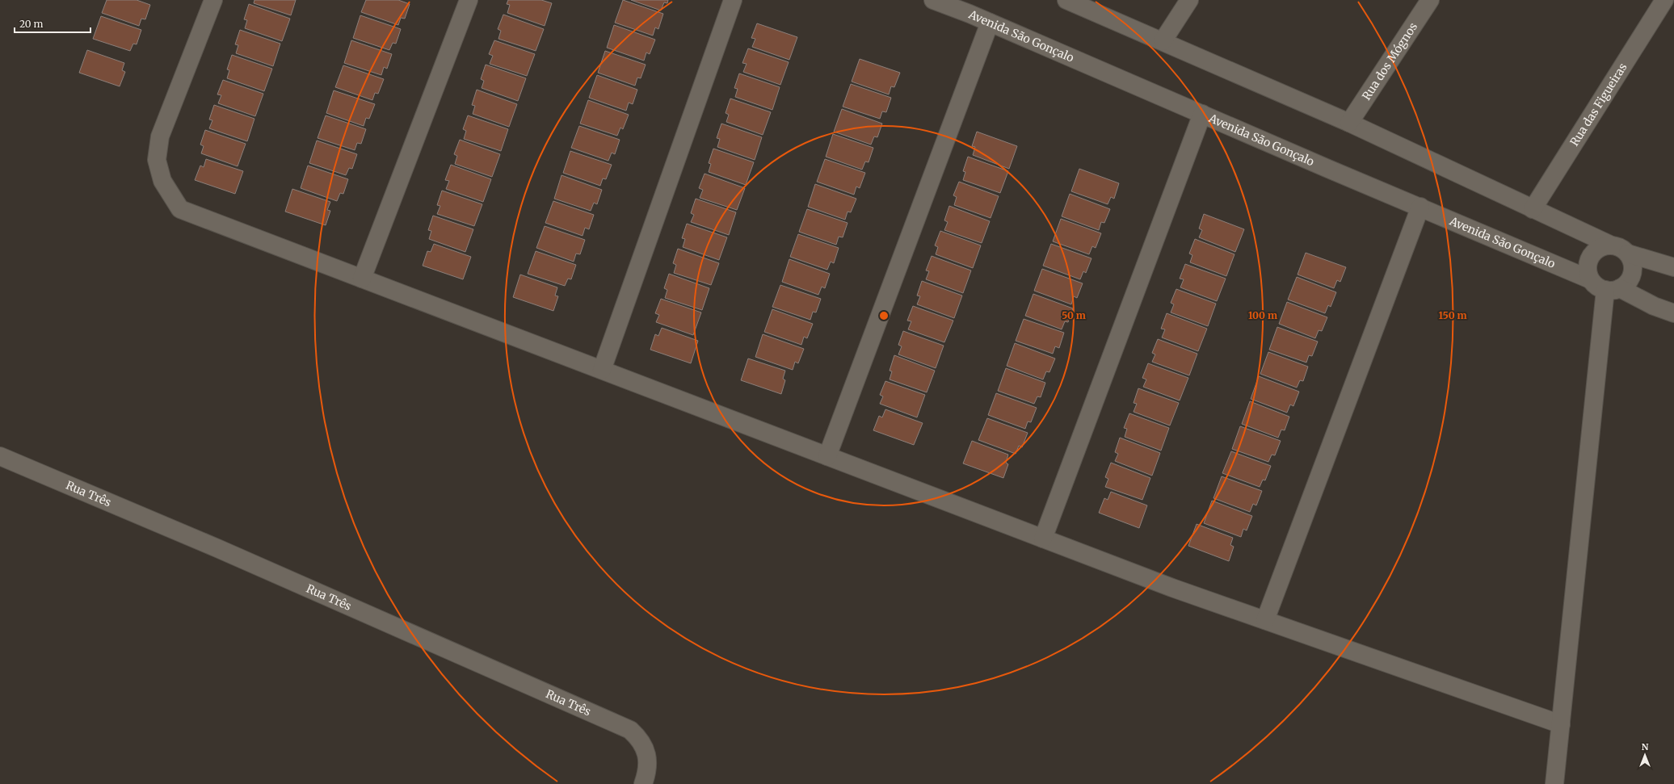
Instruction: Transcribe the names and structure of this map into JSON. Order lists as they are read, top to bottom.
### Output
{
  "streets": {
    "street": [
      "Avenida São Gonçalo",
      "Rua dos Mógnos",
      "Rua das Figueiras",
      "Rua Três"
    ]
  },
  "scale_bar": "20 m",
  "north": "top",
  "rings": ["50 m", "100 m", "150 m"]
}
